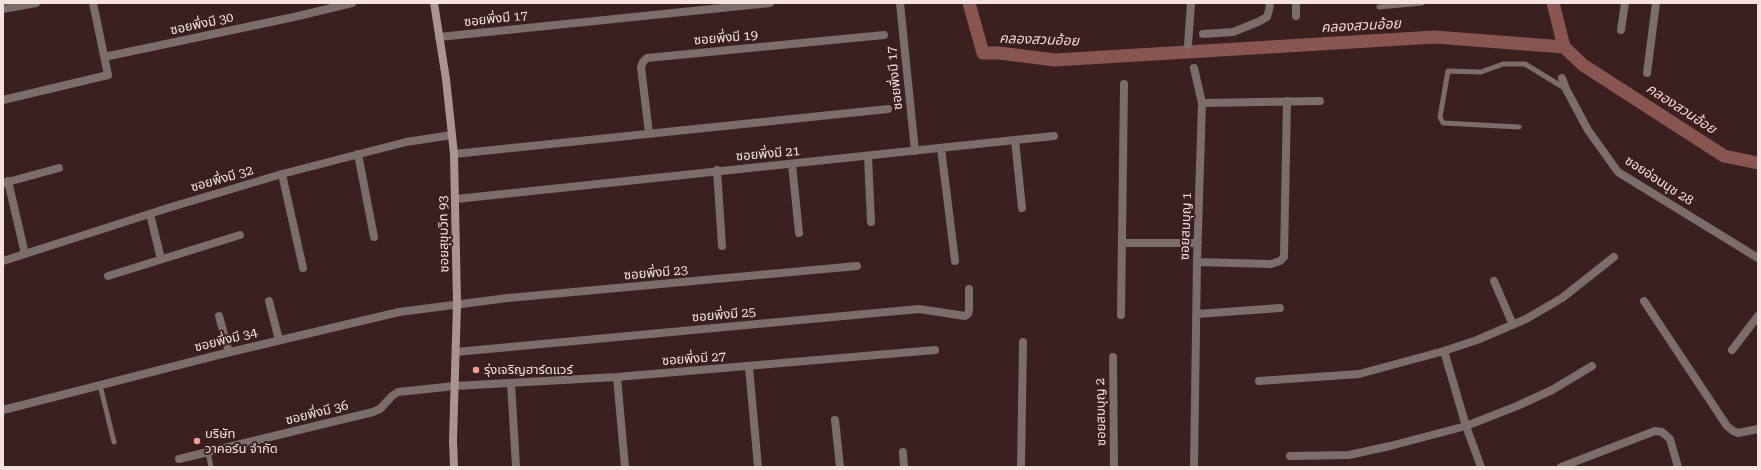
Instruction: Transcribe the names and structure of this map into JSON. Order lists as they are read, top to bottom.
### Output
{
  "streets": {
    "street": [
      "ซอยพึ่งมี 17",
      "ซอยพึ่งมี 30",
      "ซอยพึ่งมี 19",
      "ซอยพึ่งมี 21",
      "ซอยพึ่งมี 32",
      "ซอยอ่อนนุช 28",
      "ซอยสมบุญ 1",
      "ซอยสุขุมวิท 93",
      "ซอยพึ่งมี 23",
      "ซอยพึ่งมี 25",
      "ซอยพึ่งมี 34",
      "ซอยพึ่งมี 27",
      "ซอยสมบุญ 2",
      "ซอยพึ่งมี 36"
    ]
  },
  "crossings": [
    ["ซอยพึ่งมี 17", "ซอยพึ่งมี 21"],
    ["ซอยพึ่งมี 17", "ซอยสุขุมวิท 93"],
    ["ซอยพึ่งมี 21", "ซอยสุขุมวิท 93"],
    ["ซอยพึ่งมี 32", "ซอยสุขุมวิท 93"],
    ["ซอยสุขุมวิท 93", "ซอยพึ่งมี 23"],
    ["ซอยสุขุมวิท 93", "ซอยพึ่งมี 25"],
    ["ซอยสุขุมวิท 93", "ซอยพึ่งมี 34"],
    ["ซอยสุขุมวิท 93", "ซอยพึ่งมี 27"],
    ["ซอยสุขุมวิท 93", "ซอยพึ่งมี 36"],
    ["ซอยพึ่งมี 23", "ซอยพึ่งมี 34"],
    ["ซอยพึ่งมี 27", "ซอยพึ่งมี 36"]
  ],
  "water": ["คลองสวนอ้อย"],
  "places": ["รุ่งเจริญฮาร์ดแวร์", "บริษัท วาคอร์น จำกัด"]
}
